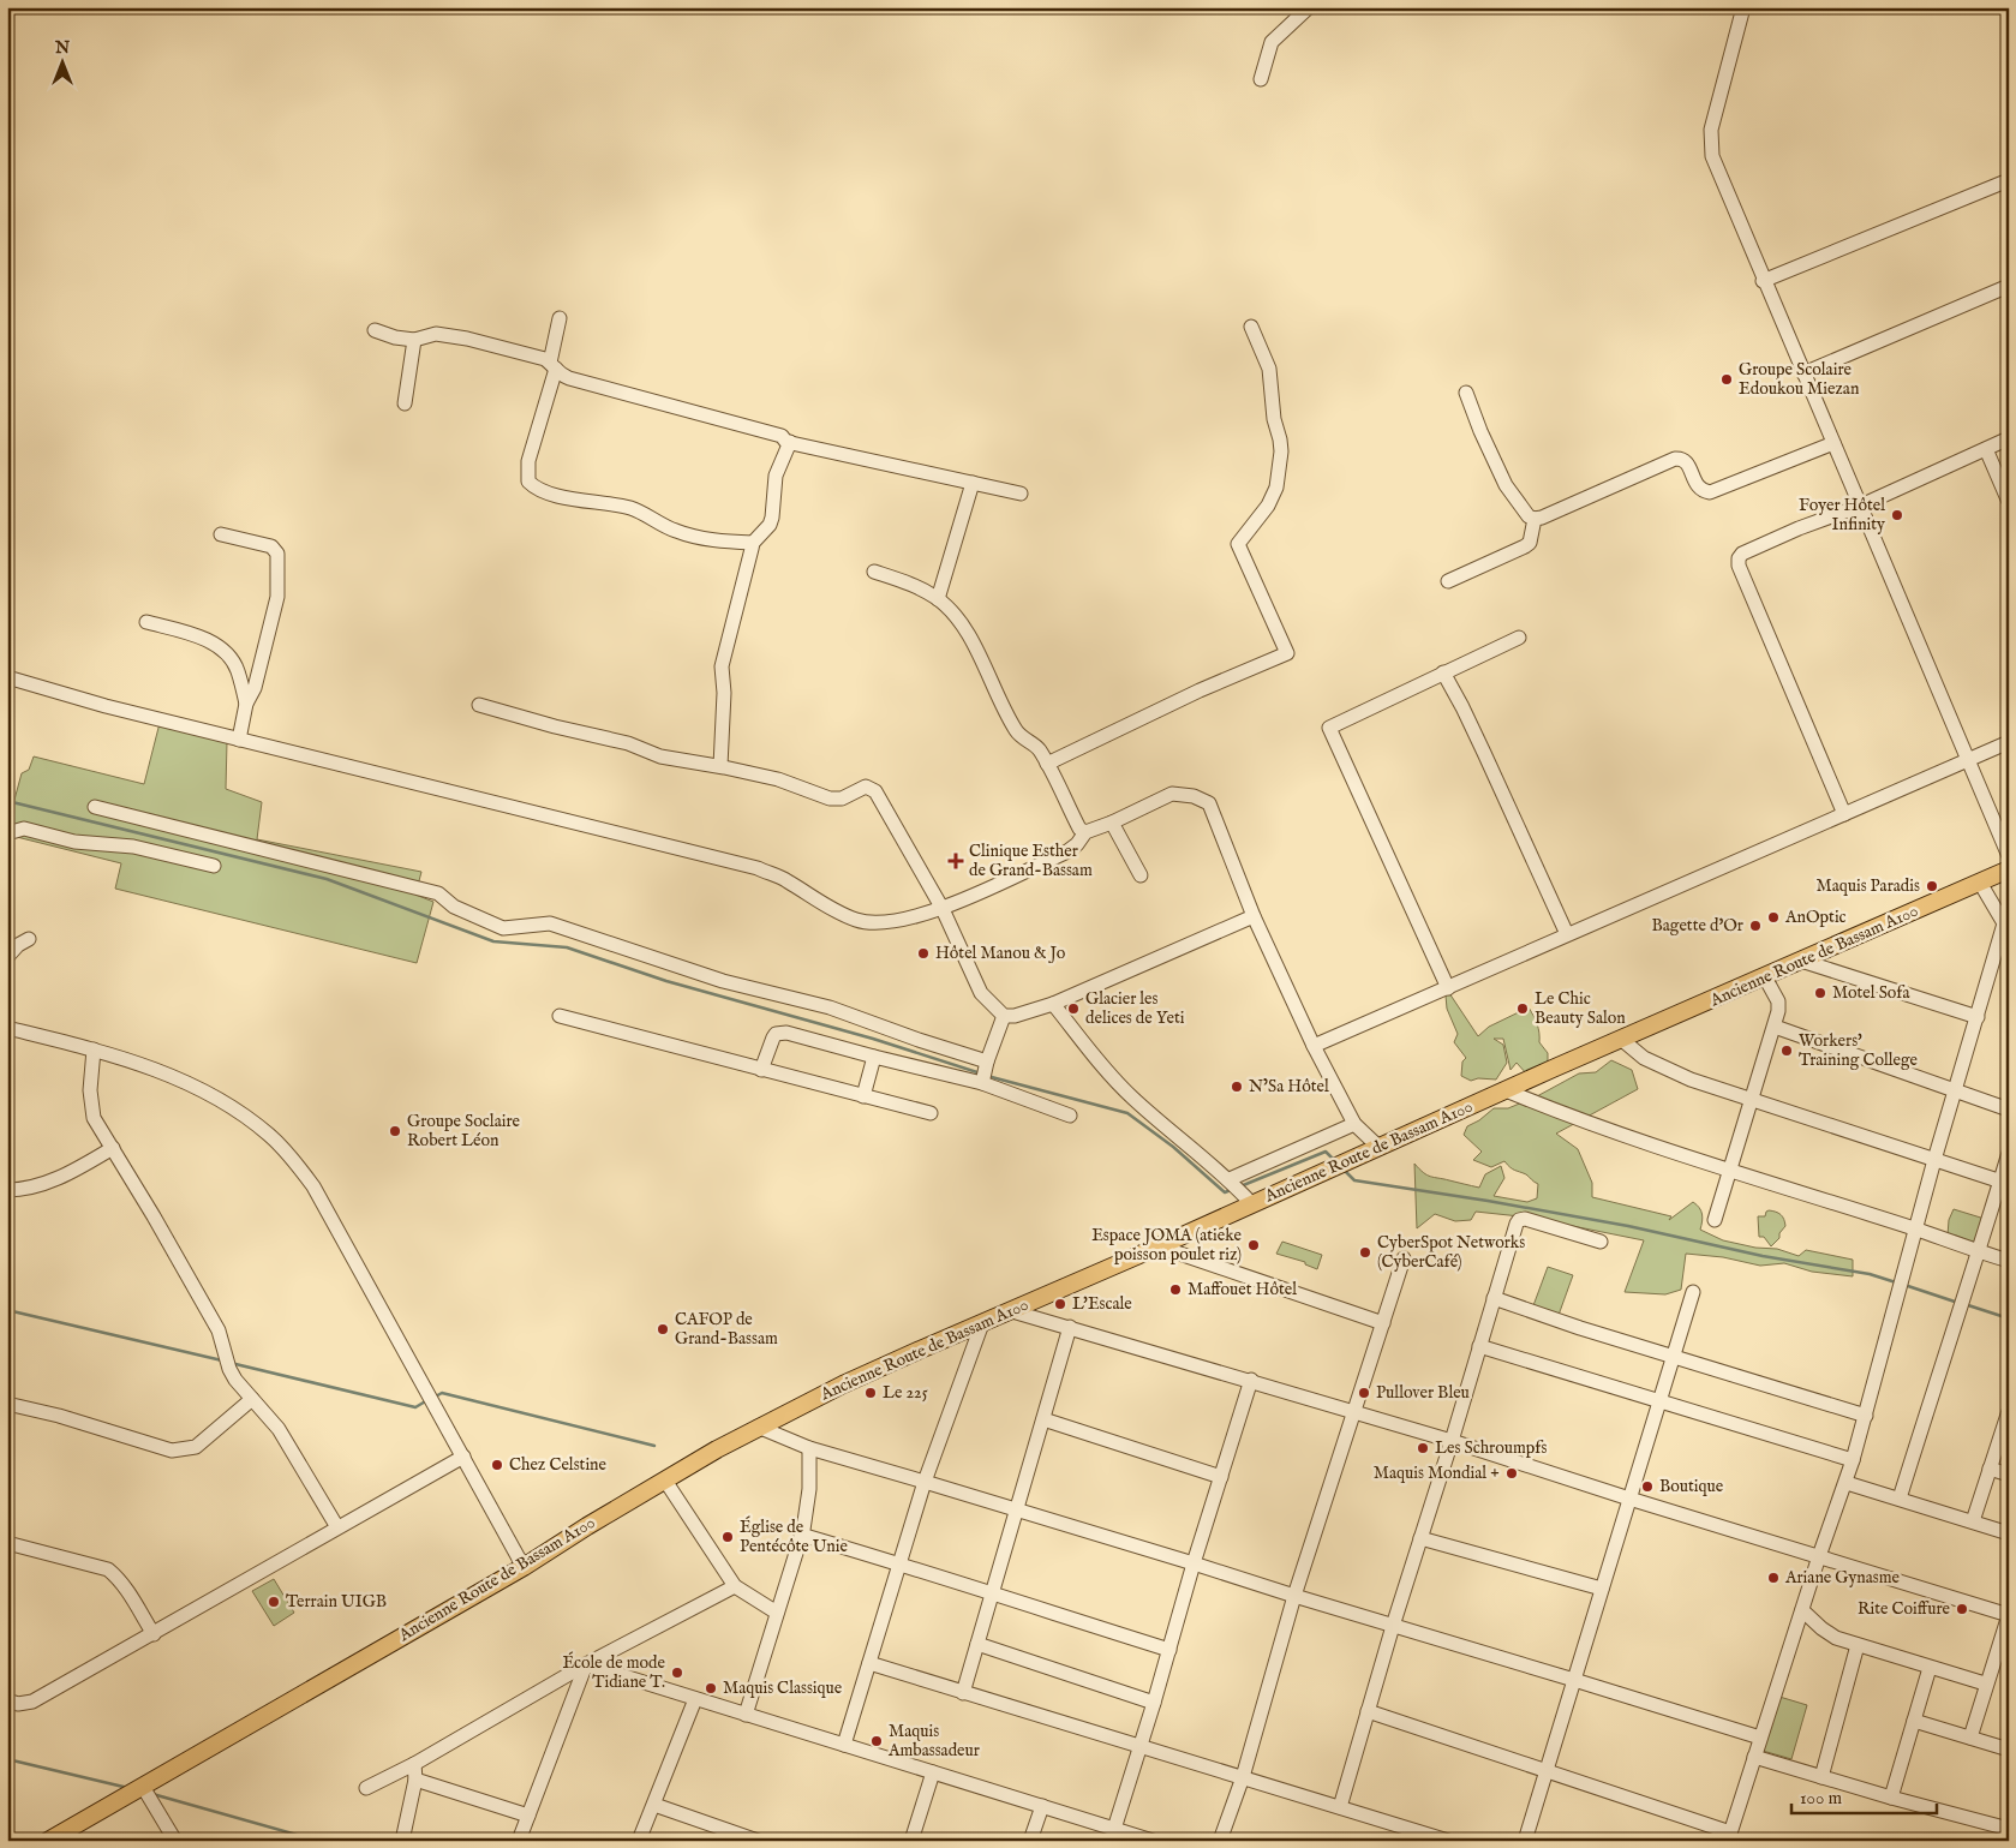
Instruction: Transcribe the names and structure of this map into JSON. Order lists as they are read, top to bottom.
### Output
{
  "streets": {
    "main road": ["Ancienne Route de Bassam A100"]
  },
  "places": {
    "other": [
      "Groupe Scolaire Edoukou Miezan",
      "Foyer Hôtel Infinity",
      "Maquis Paradis",
      "AnOptic",
      "Bagette d'Or",
      "Hôtel Manou & Jo",
      "Motel Sofa",
      "Glacier les delices de Yeti",
      "Le Chic Beauty Salon",
      "Workers' Training College",
      "N’Sa Hôtel",
      "Groupe Soclaire Robert Léon",
      "Espace JOMA (atieke poisson poulet riz)",
      "CyberSpot Networks (CyberCafé)",
      "Maffouet Hôtel",
      "L'Escale",
      "CAFOP de Grand-Bassam",
      "Le 225",
      "Pullover Bleu",
      "Les Schroumpfs",
      "Chez Celstine",
      "Maquis Mondial +",
      "Boutique",
      "Église de Pentécôte Unie",
      "Ariane Gynasme",
      "Terrain UIGB",
      "Rite Coiffure",
      "École de mode Tidiane T.",
      "Maquis Classique",
      "Maquis Ambassadeur"
    ],
    "health": ["Clinique Esther de Grand-Bassam"]
  },
  "scale_bar": "100 m",
  "north": "top"
}
